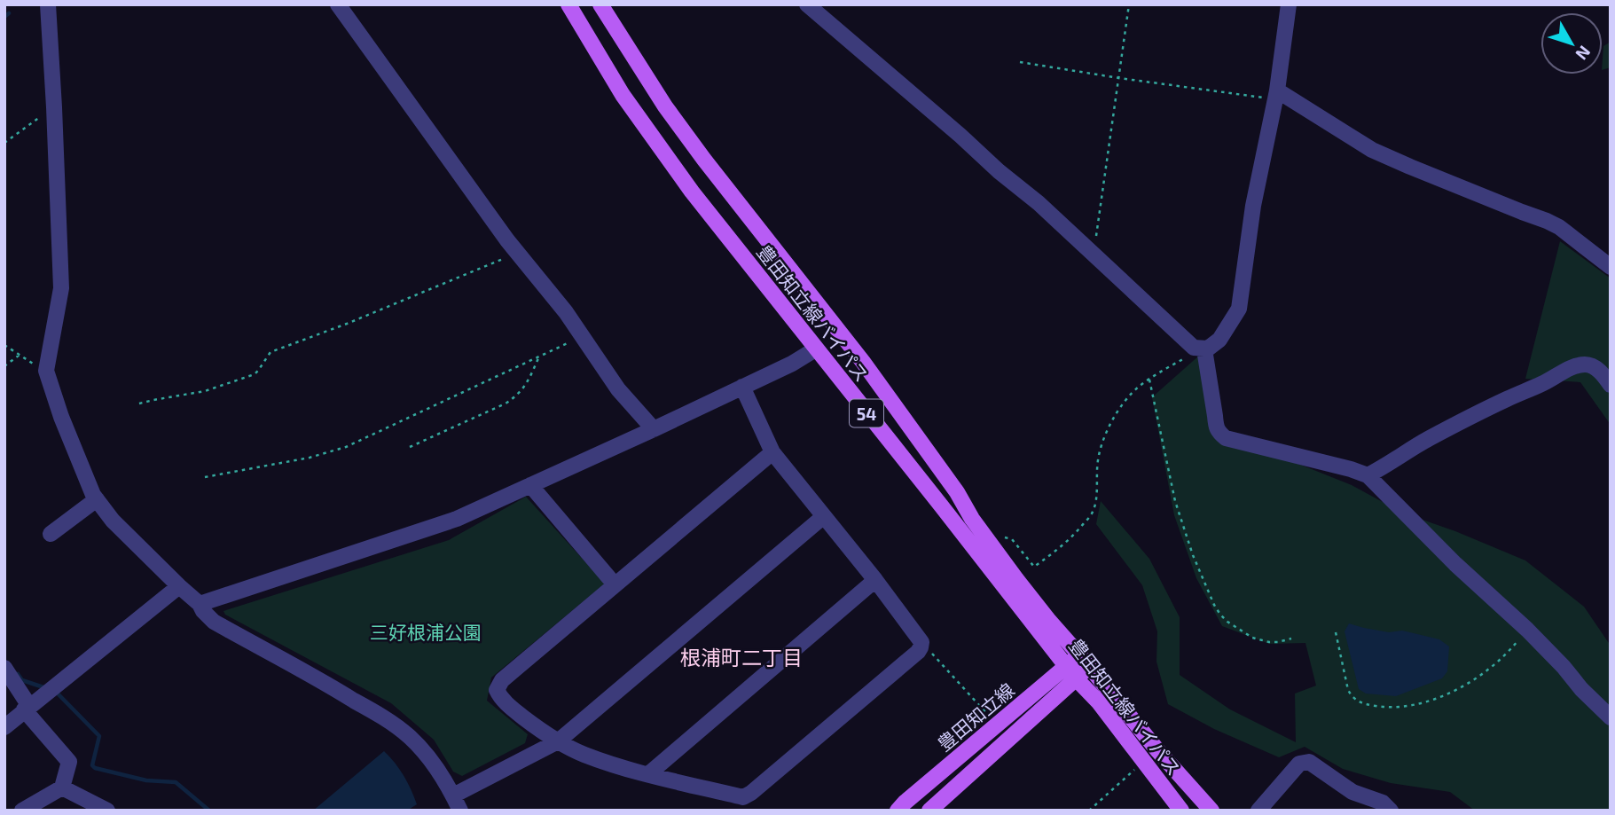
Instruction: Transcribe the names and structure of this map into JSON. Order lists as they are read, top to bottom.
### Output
{
  "streets": {
    "main road": ["豊田知立線バイパス", "54", "豊田知立線"]
  },
  "crossings": [
    ["豊田知立線バイパス", "豊田知立線"]
  ],
  "districts": ["根浦町二丁目"],
  "parks": ["三好根浦公園"],
  "north": "bottom right"
}
